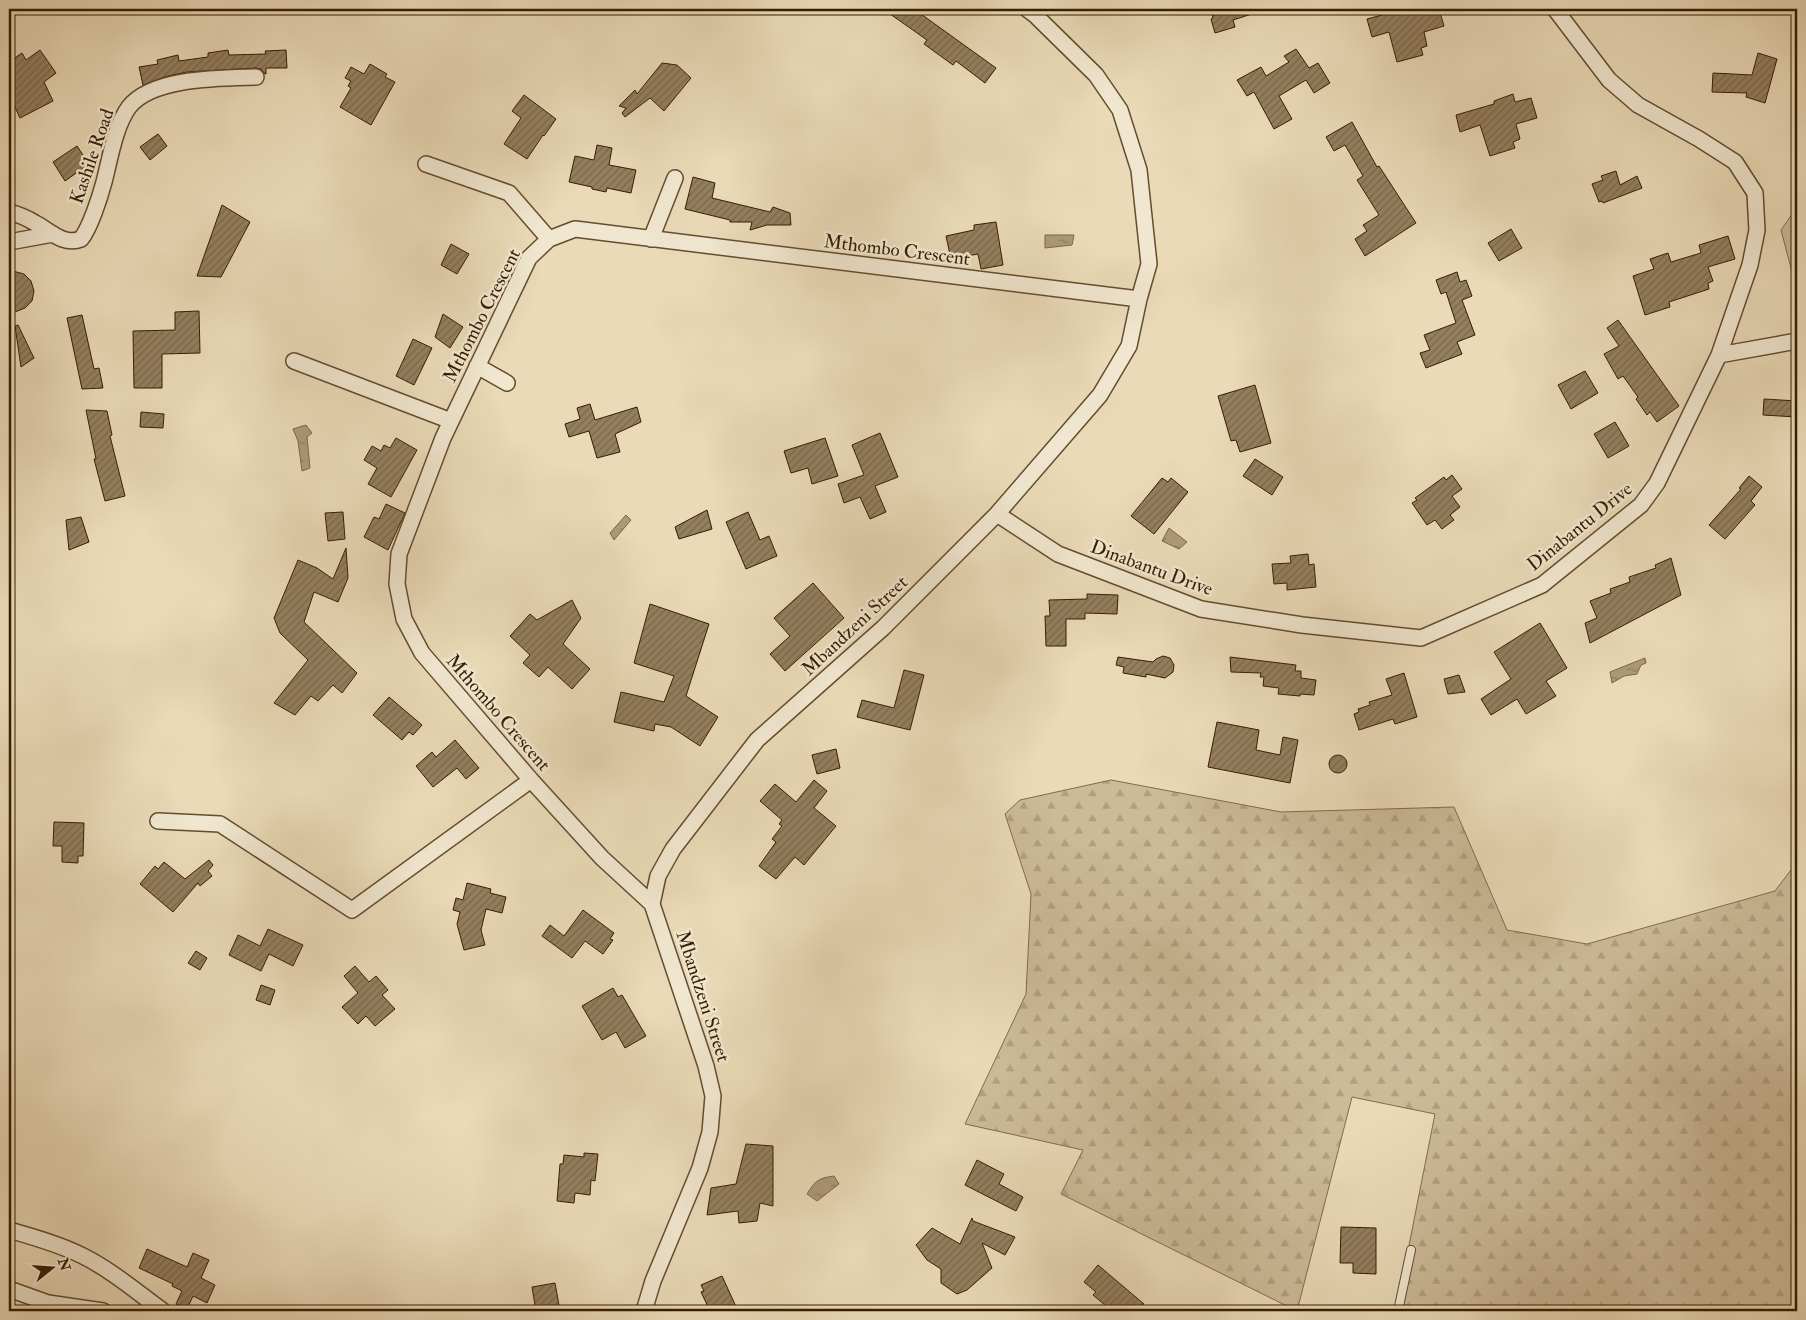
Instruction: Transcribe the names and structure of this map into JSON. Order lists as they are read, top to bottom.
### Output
{
  "streets": {
    "street": [
      "Kashile Road",
      "Mthombo Crescent",
      "Dinabantu Drive",
      "Mbandzeni Street"
    ]
  },
  "crossings": [
    ["Mthombo Crescent", "Mbandzeni Street"],
    ["Dinabantu Drive", "Mbandzeni Street"]
  ],
  "north": "right"
}
